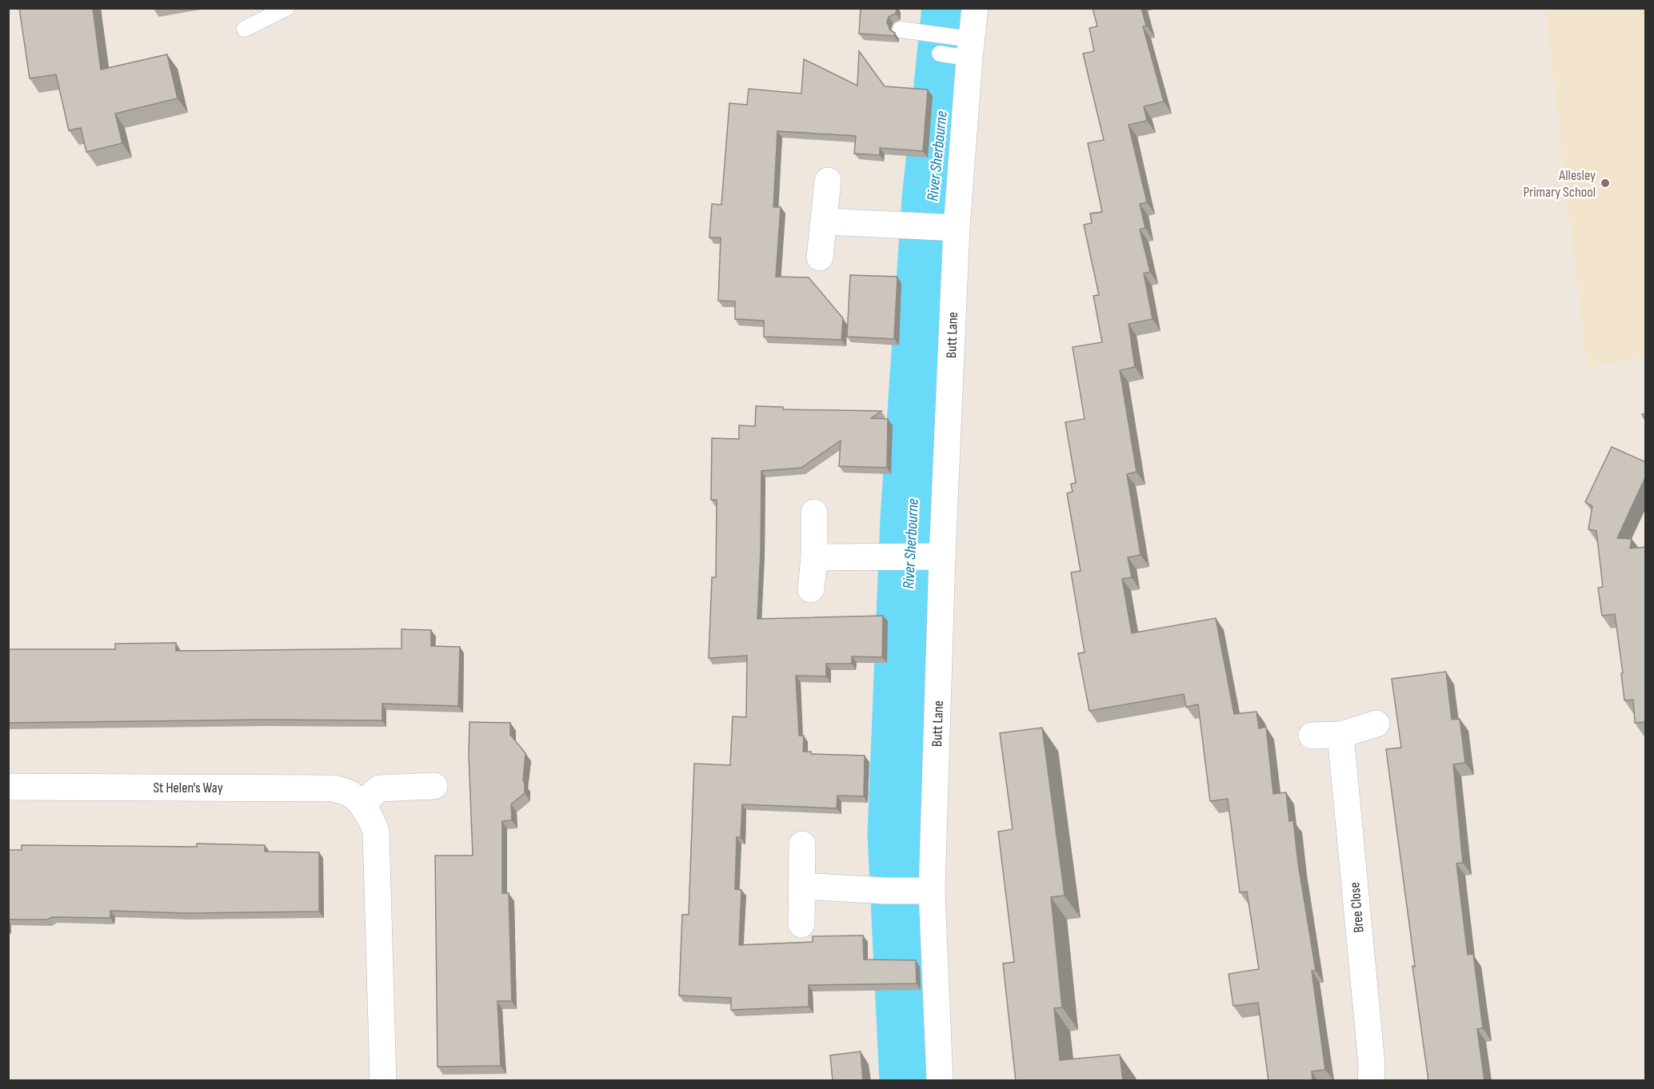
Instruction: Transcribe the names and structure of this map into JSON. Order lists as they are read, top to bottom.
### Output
{
  "streets": {
    "street": ["Butt Lane", "St Helen's Way", "Bree Close"]
  },
  "water": ["River Sherbourne"],
  "places": ["Allesley Primary School"]
}
